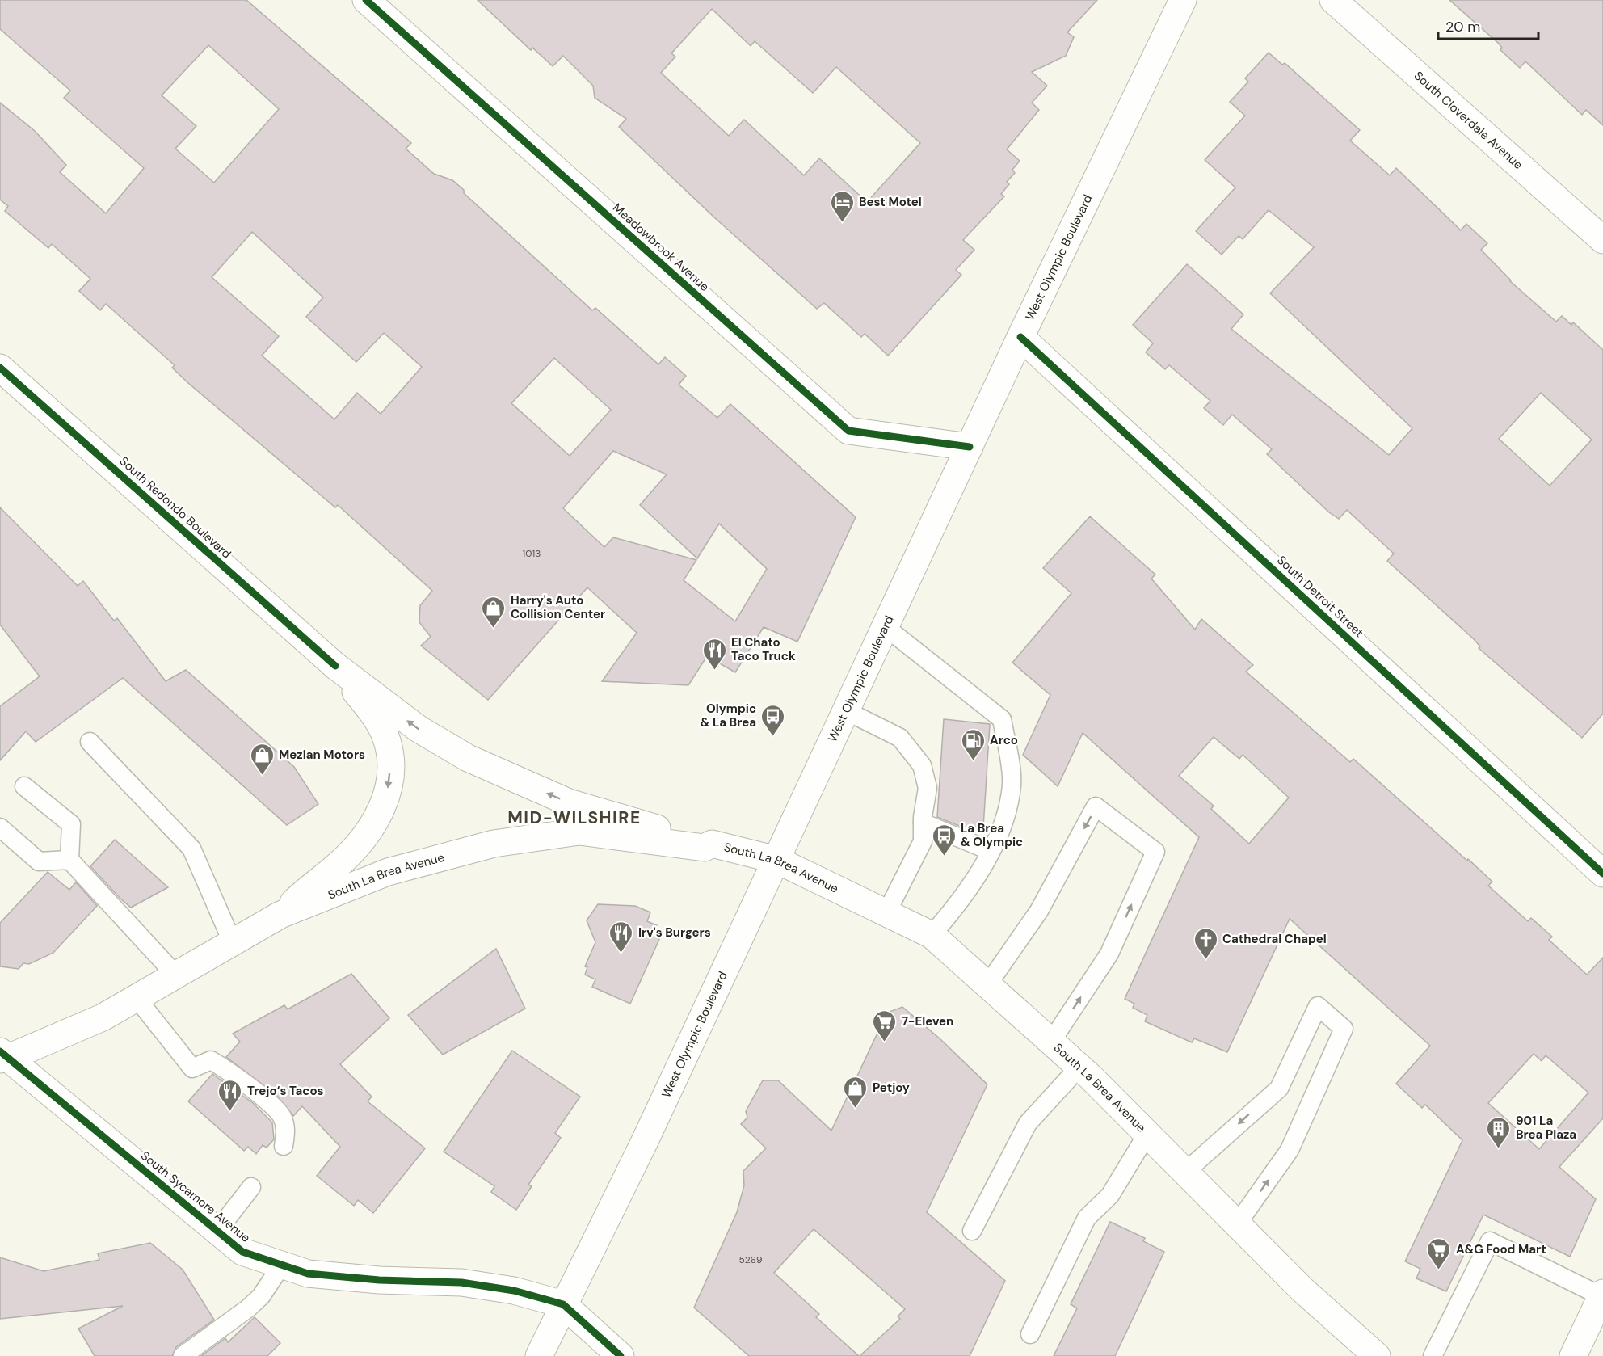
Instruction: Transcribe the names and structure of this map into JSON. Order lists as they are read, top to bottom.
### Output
{
  "streets": {
    "main road": [
      "South Cloverdale Avenue",
      "Meadowbrook Avenue",
      "West Olympic Boulevard",
      "South Redondo Boulevard",
      "South Detroit Street",
      "South La Brea Avenue",
      "South Sycamore Avenue"
    ]
  },
  "crossings": [
    ["Meadowbrook Avenue", "West Olympic Boulevard"],
    ["West Olympic Boulevard", "South Detroit Street"],
    ["West Olympic Boulevard", "South La Brea Avenue"],
    ["West Olympic Boulevard", "South Sycamore Avenue"],
    ["South La Brea Avenue", "South Sycamore Avenue"]
  ],
  "districts": ["MID-WILSHIRE"],
  "places": {
    "hotel": ["Best Motel"],
    "shop": ["Harry's Auto Collision Center", "Mezian Motors", "Petjoy"],
    "restaurant": ["El Chato Taco Truck", "Irv's Burgers", "Trejo‘s Tacos"],
    "bus stop": ["Olympic & La Brea", "La Brea & Olympic"],
    "fuel station": ["Arco"],
    "church": ["Cathedral Chapel"],
    "supermarket": ["7-Eleven", "A&G Food Mart"],
    "building": ["901 La Brea Plaza"]
  },
  "house_numbers": ["1013", "5269"],
  "scale_bar": "20 m"
}
